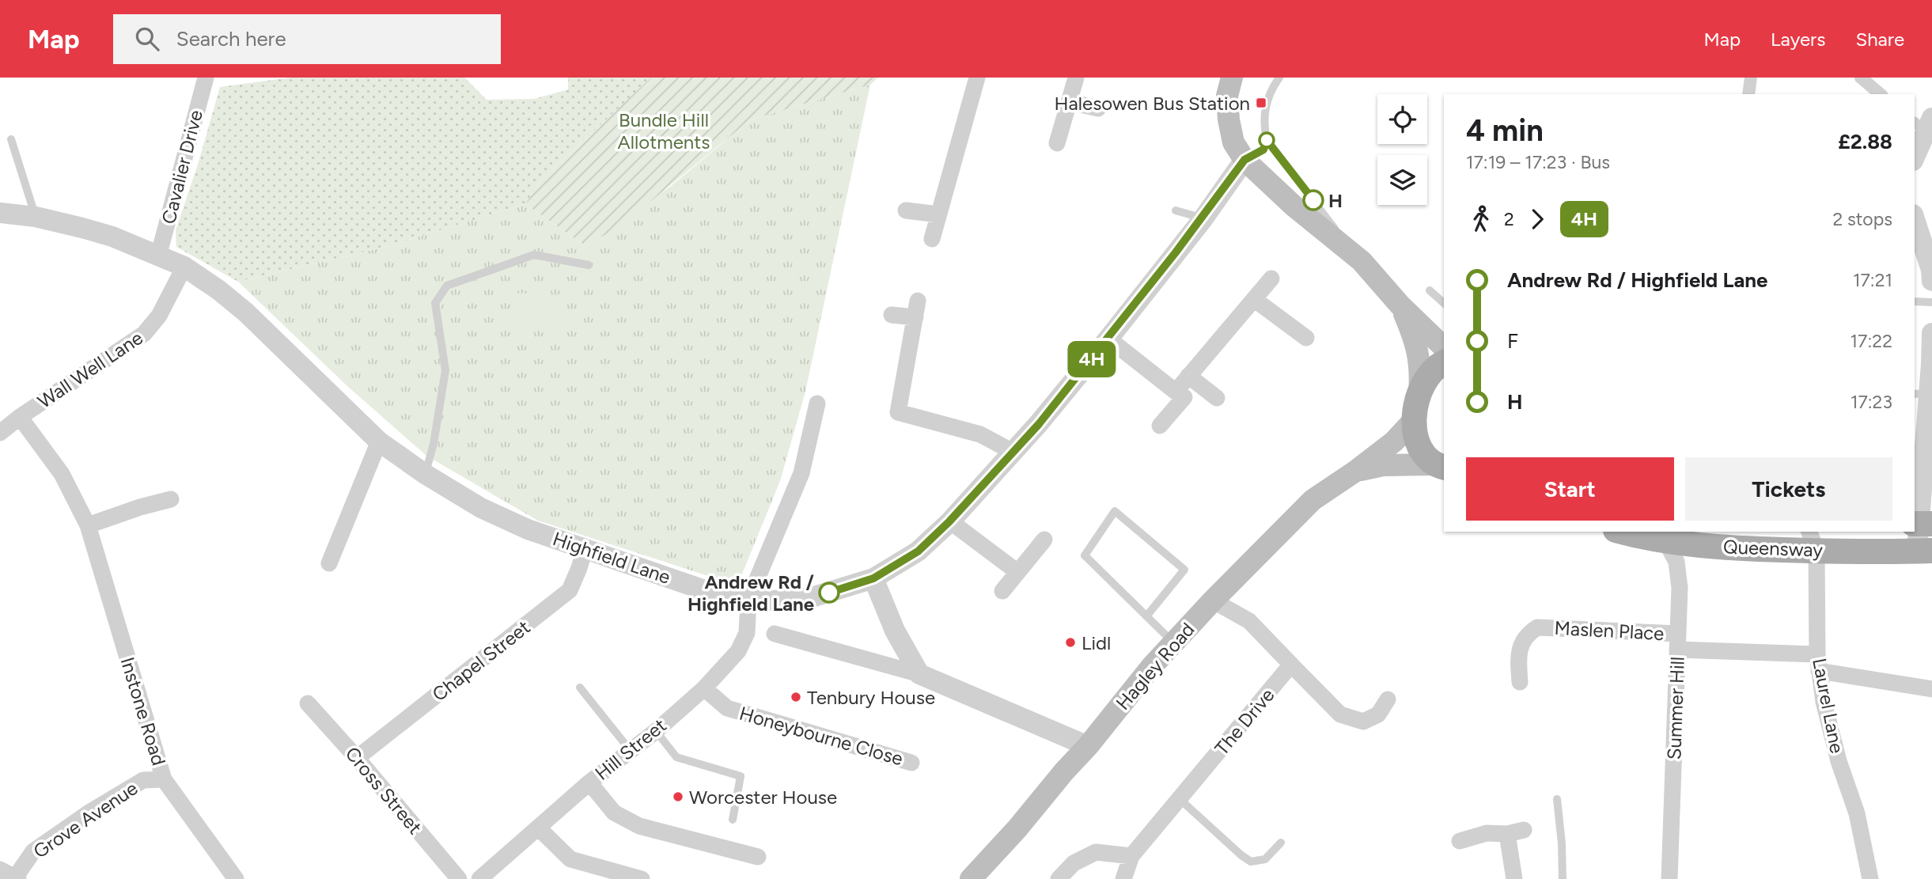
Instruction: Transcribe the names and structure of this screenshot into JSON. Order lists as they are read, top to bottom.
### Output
{
  "streets": {
    "main road": ["Queensway", "Hagley Road"],
    "street": [
      "Cavalier Drive",
      "Wall Well Lane",
      "Highfield Lane",
      "Maslen Place",
      "Chapel Street",
      "Laurel Lane",
      "Summer Hill",
      "Instone Road",
      "The Drive",
      "Honeybourne Close",
      "Hill Street",
      "Cross Street",
      "Grove Avenue"
    ]
  },
  "crossings": [
    ["Cavalier Drive", "Highfield Lane"],
    ["Wall Well Lane", "Highfield Lane"],
    ["Wall Well Lane", "Instone Road"],
    ["Queensway", "Laurel Lane"],
    ["Queensway", "Summer Hill"],
    ["Highfield Lane", "Chapel Street"],
    ["Highfield Lane", "Hill Street"],
    ["Maslen Place", "Laurel Lane"],
    ["Maslen Place", "Summer Hill"],
    ["Chapel Street", "Cross Street"],
    ["Instone Road", "Grove Avenue"],
    ["Honeybourne Close", "Hill Street"]
  ],
  "parks": ["Bundle Hill Allotments"],
  "places": {
    "transit": ["Halesowen Bus Station"],
    "other": [
      "H",
      "Andrew Rd / Highfield Lane",
      "Lidl",
      "Tenbury House",
      "Worcester House"
    ]
  },
  "lines": ["bus line 4H"],
  "page": {
    "header": "Map",
    "search": "Search here",
    "nav": ["Map", "Layers", "Share"],
    "on_map": "4H",
    "heading": ["4 min", "17:19 – 17:23 · Bus", "£2.88"],
    "legs": ["2", "4H", "2 stops"],
    "list": [
      {
        "name": "Andrew Rd / Highfield Lane",
        "value": "17:21"
      },
      {
        "name": "F",
        "value": "17:22"
      },
      {
        "name": "H",
        "value": "17:23"
      }
    ],
    "buttons": ["Start", "Tickets"]
  }
}
